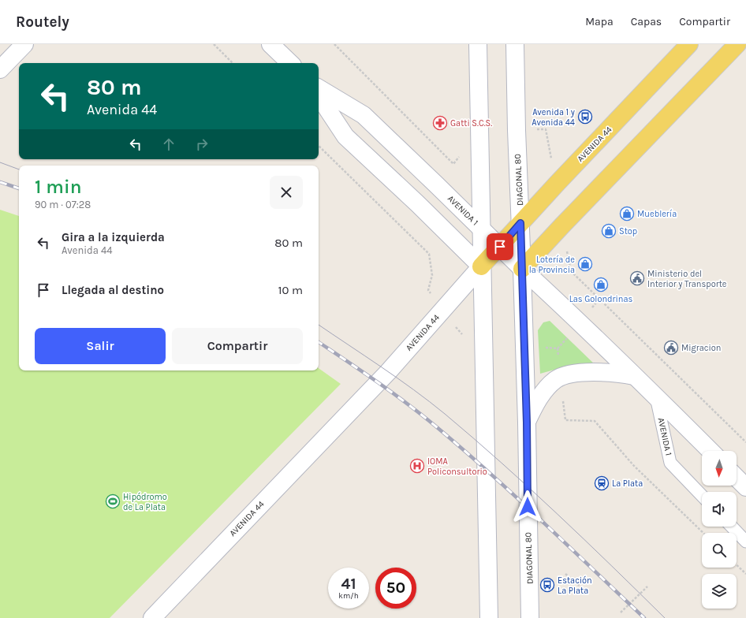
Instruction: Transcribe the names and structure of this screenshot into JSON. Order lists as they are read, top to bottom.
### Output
{
  "streets": {
    "main road": ["AVENIDA 44", "DIAGONAL 80", "AVENIDA 1"]
  },
  "crossings": [
    ["AVENIDA 44", "DIAGONAL 80"],
    ["AVENIDA 44", "AVENIDA 1"],
    ["DIAGONAL 80", "AVENIDA 1"]
  ],
  "places": {
    "bus stop": ["Avenida 1 y Avenida 44", "Estación La Plata"],
    "pharmacy": ["Gatti S.C.S."],
    "shop": [
      "Mueblería",
      "Stop",
      "Lotería de la Provincia",
      "Las Golondrinas"
    ],
    "public building": ["Ministerio del Interior y Transporte", "Migracion"],
    "hospital": ["IOMA Policonsultorio"],
    "station": ["La Plata"],
    "sports": ["Hipódromo de La Plata"]
  },
  "north": "bottom",
  "page": {
    "header": "Routely",
    "nav": ["Mapa", "Capas", "Compartir"],
    "turn": ["80 m", "Avenida 44"],
    "heading": ["1 min", "90 m · 07:28"],
    "list": [
      {
        "name": "Gira a la izquierda",
        "note": "Avenida 44",
        "value": "80 m"
      },
      {
        "name": "Llegada al destino",
        "value": "10 m"
      }
    ],
    "buttons": ["Salir", "Compartir"],
    "speed": "41 km/h",
    "limit": "50"
  }
}
